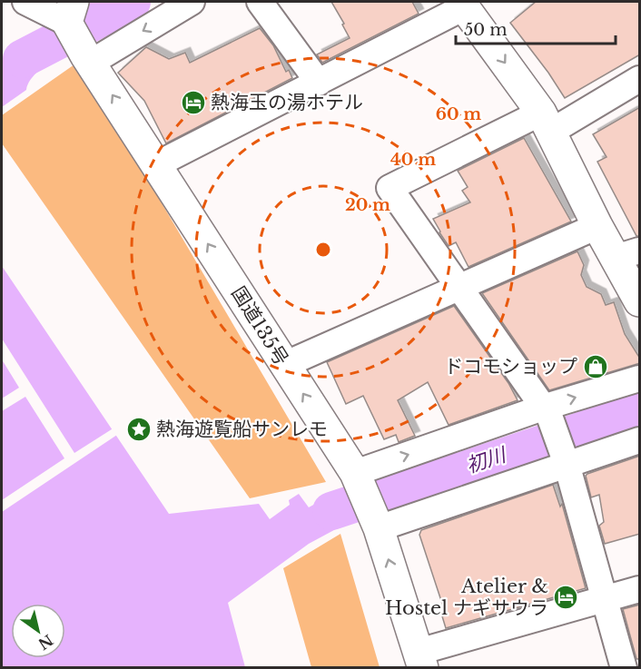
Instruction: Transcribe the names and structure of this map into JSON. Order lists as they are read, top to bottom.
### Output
{
  "streets": {
    "highway": ["国道135号"]
  },
  "one_way": ["国道135号"],
  "water": ["初川"],
  "places": {
    "hotel": ["熱海玉の湯ホテル", "Atelier & Hostel ナギサウラ"],
    "shop": ["ドコモショップ"],
    "place": ["熱海遊覧船サンレモ"]
  },
  "scale_bar": "50 m",
  "north": "bottom right",
  "rings": ["60 m", "40 m", "20 m"]
}
